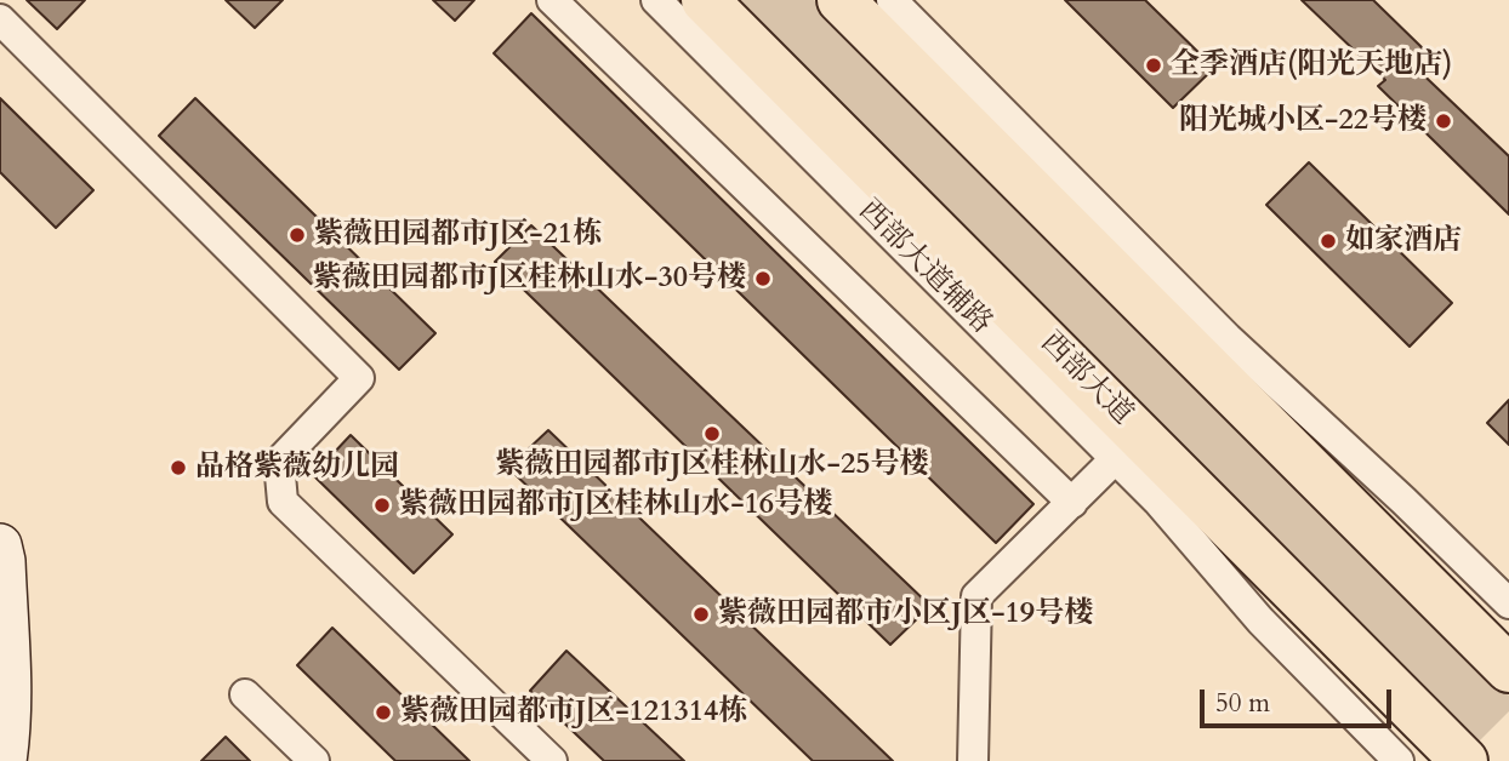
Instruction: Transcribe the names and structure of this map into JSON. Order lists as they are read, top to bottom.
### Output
{
  "streets": {
    "main road": ["西部大道"],
    "street": ["西部大道辅路"]
  },
  "places": [
    "全季酒店(阳光天地店)",
    "阳光城小区-22号楼",
    "紫薇田园都市J区-21栋",
    "如家酒店",
    "紫薇田园都市J区桂林山水-30号楼",
    "紫薇田园都市J区桂林山水-25号楼",
    "品格紫薇幼儿园",
    "紫薇田园都市J区桂林山水-16号楼",
    "紫薇田园都市小区J区-19号楼",
    "紫薇田园都市J区-121314栋"
  ],
  "scale_bar": "50 m"
}
